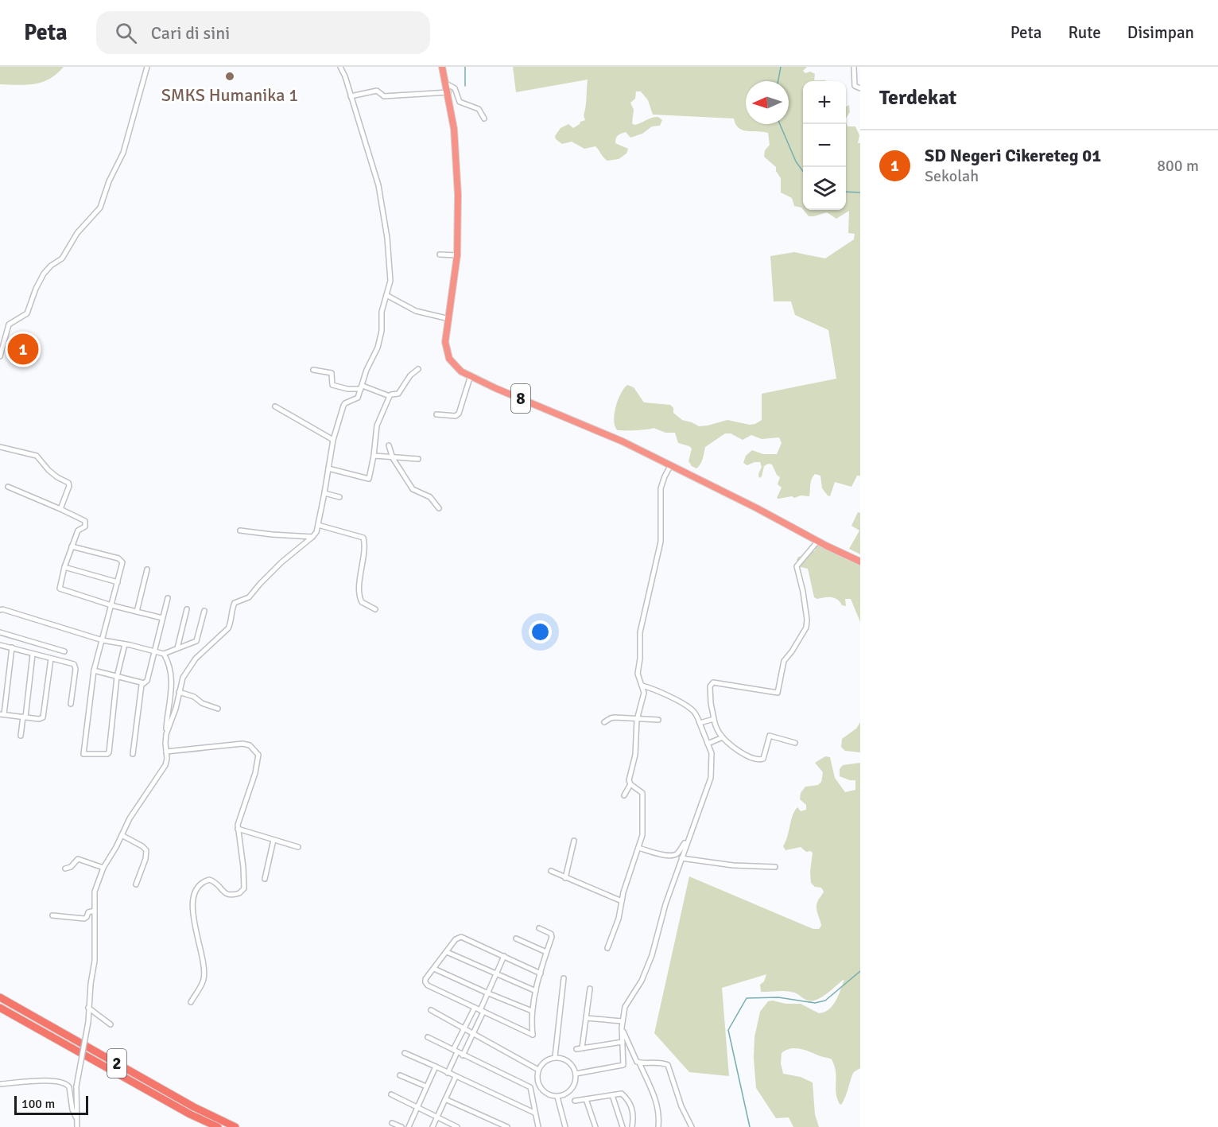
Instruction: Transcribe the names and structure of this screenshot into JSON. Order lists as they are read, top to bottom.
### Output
{
  "streets": {
    "highway": ["8", "2"]
  },
  "places": ["SMKS Humanika 1"],
  "scale_bar": "100 m",
  "north": "left",
  "page": {
    "header": "Peta",
    "search": "Cari di sini",
    "nav": ["Peta", "Rute", "Disimpan"],
    "heading": "Terdekat",
    "map_buttons": ["+", "−"],
    "list": [
      {
        "mark": "1",
        "name": "SD Negeri Cikereteg 01",
        "note": "Sekolah",
        "value": "800 m"
      }
    ],
    "pins": "1",
    "scale": "100 m"
  }
}
